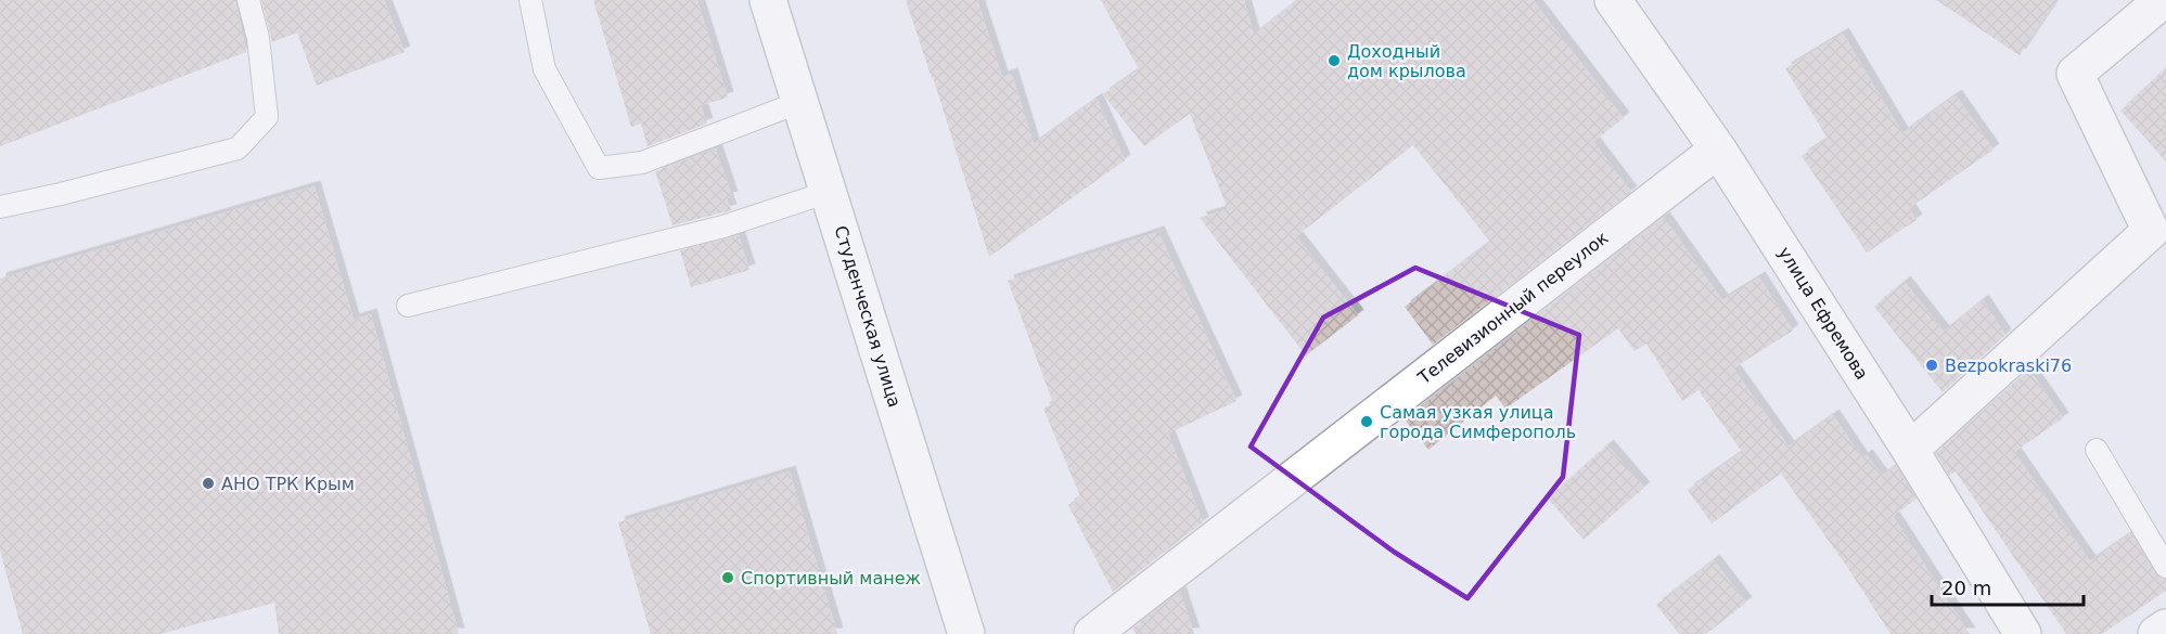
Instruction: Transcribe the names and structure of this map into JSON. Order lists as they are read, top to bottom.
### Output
{
  "streets": {
    "street": ["Телевизионный переулок", "улица Ефремова", "Студенческая улица"]
  },
  "crossings": [
    ["Телевизионный переулок", "улица Ефремова"]
  ],
  "places": [
    "Доходный дом крылова",
    "Bezpokraski76",
    "Самая узкая улица города Симферополь",
    "АНО ТРК Крым",
    "Спортивный манеж"
  ],
  "scale_bar": "20 m"
}
